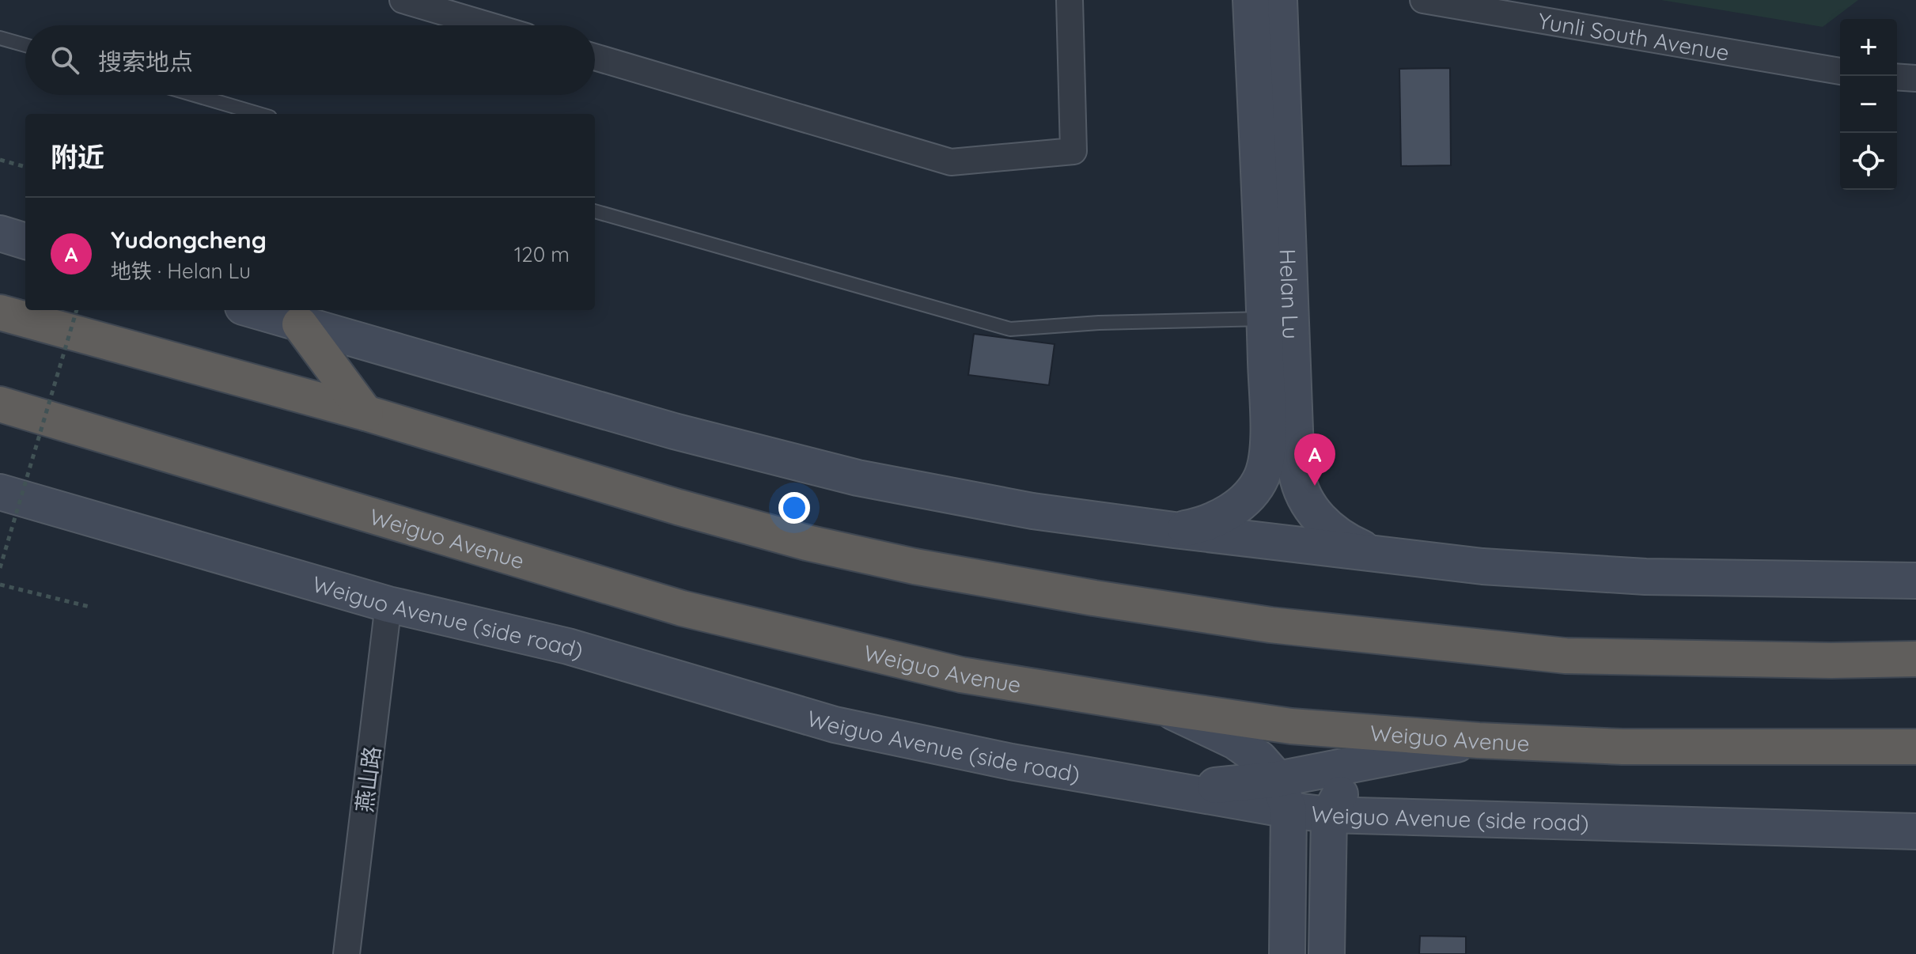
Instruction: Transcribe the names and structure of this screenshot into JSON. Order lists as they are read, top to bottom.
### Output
{
  "streets": {
    "highway": ["Weiguo Avenue"],
    "main road": ["Helan Lu", "Weiguo Avenue (side road)"],
    "street": ["Yunli South Avenue", "燕山路"]
  },
  "crossings": [
    ["Weiguo Avenue (side road)", "燕山路"]
  ],
  "page": {
    "map_buttons": ["+", "−"],
    "search": "搜索地点",
    "heading": "附近",
    "list": [
      {
        "mark": "A",
        "name": "Yudongcheng",
        "note": "地铁 · Helan Lu",
        "value": "120 m"
      }
    ],
    "pins": "A"
  }
}
